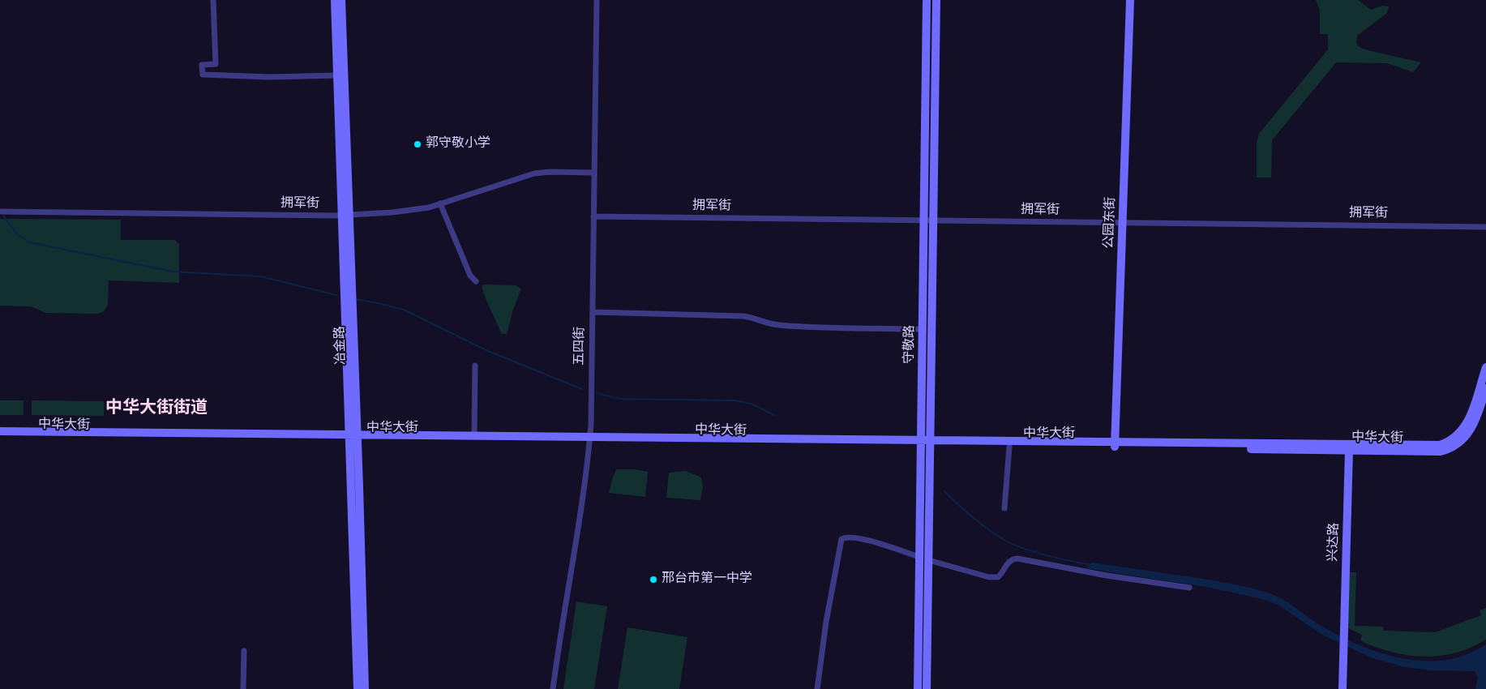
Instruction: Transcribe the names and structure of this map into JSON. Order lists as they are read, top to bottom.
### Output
{
  "streets": {
    "street": [
      "拥军街",
      "公园东街",
      "守敬路",
      "冶金路",
      "五四街",
      "中华大街",
      "兴达路"
    ]
  },
  "crossings": [
    ["拥军街", "公园东街"],
    ["拥军街", "守敬路"],
    ["拥军街", "冶金路"],
    ["拥军街", "五四街"],
    ["公园东街", "中华大街"],
    ["守敬路", "中华大街"],
    ["冶金路", "中华大街"],
    ["五四街", "中华大街"],
    ["中华大街", "兴达路"]
  ],
  "districts": ["中华大街街道"],
  "places": ["郭守敬小学", "邢台市第一中学"]
}
